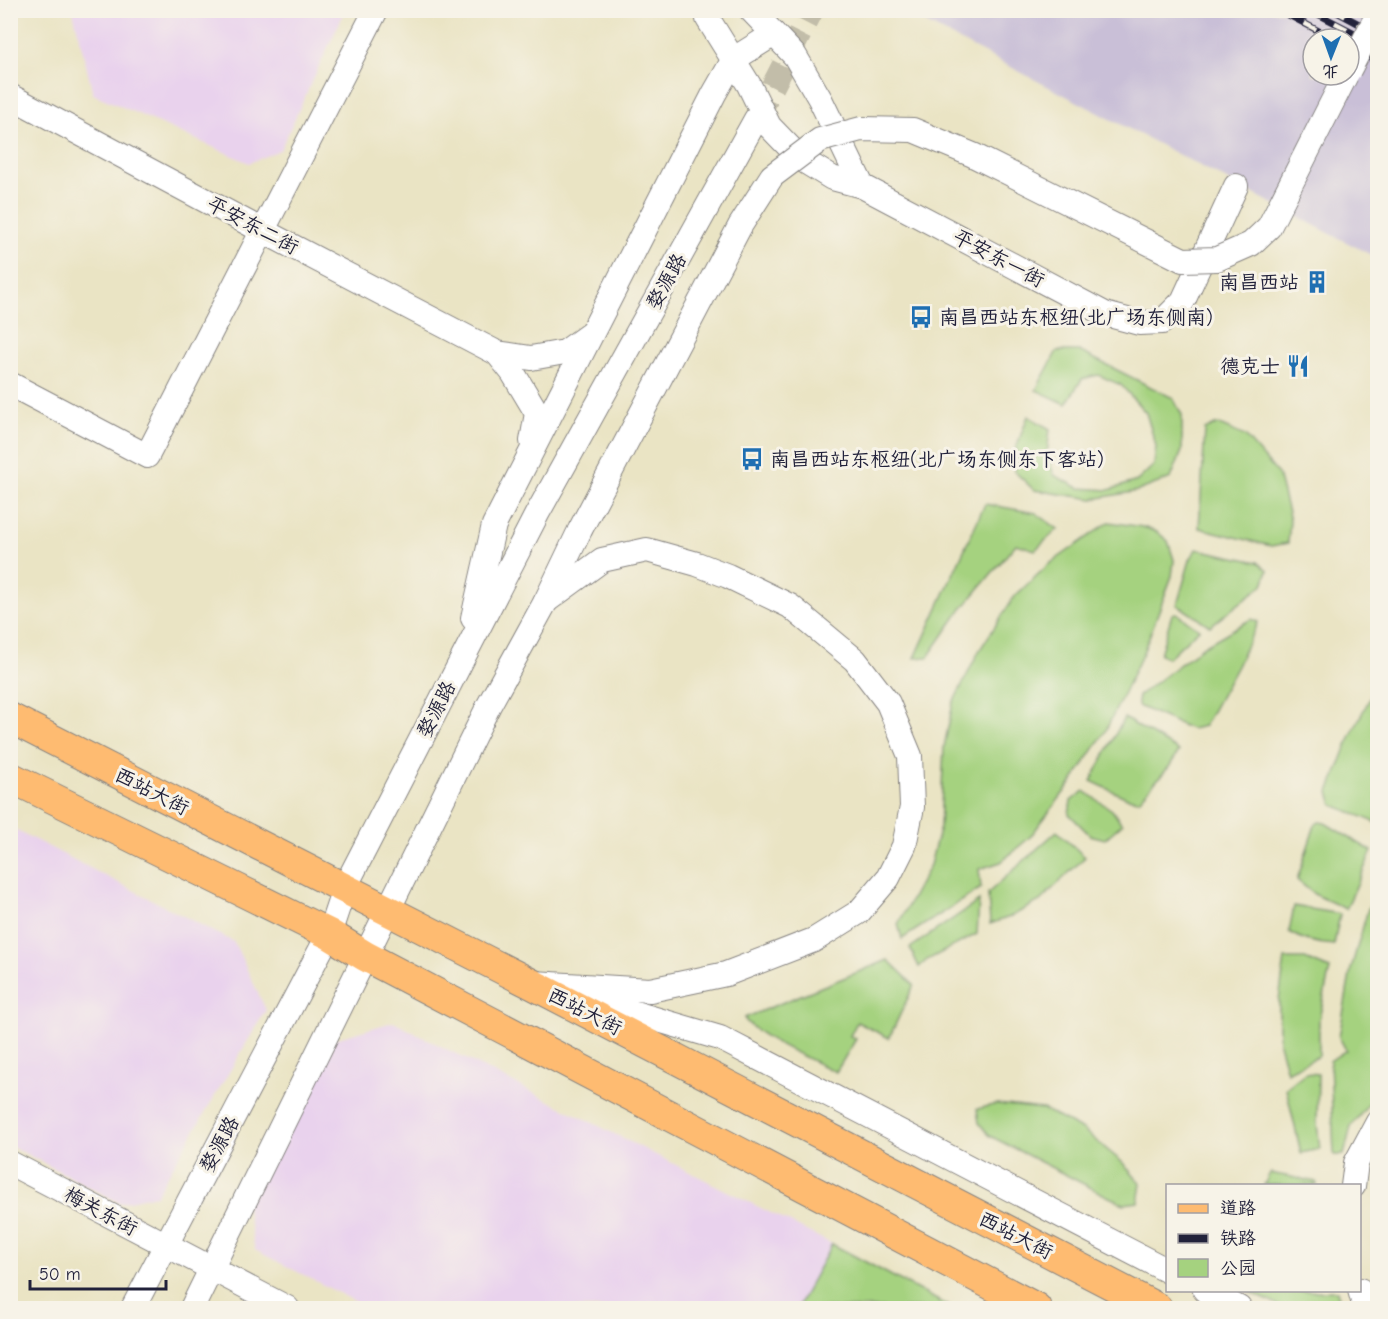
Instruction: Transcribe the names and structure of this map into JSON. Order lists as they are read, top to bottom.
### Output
{
  "streets": {
    "main road": ["西站大街"],
    "street": [
      "平安东二街",
      "平安东一街",
      "婺源路",
      "梅关东街"
    ]
  },
  "crossings": [
    ["婺源路", "西站大街"],
    ["婺源路", "梅关东街"]
  ],
  "places": {
    "building": ["南昌西站"],
    "bus stop": ["南昌西站东枢纽(北广场东侧南)", "南昌西站东枢纽(北广场东侧东下客站)"],
    "restaurant": ["德克士"]
  },
  "legend": ["道路", "铁路", "公园"],
  "scale_bar": "50 m",
  "north": "bottom"
}
